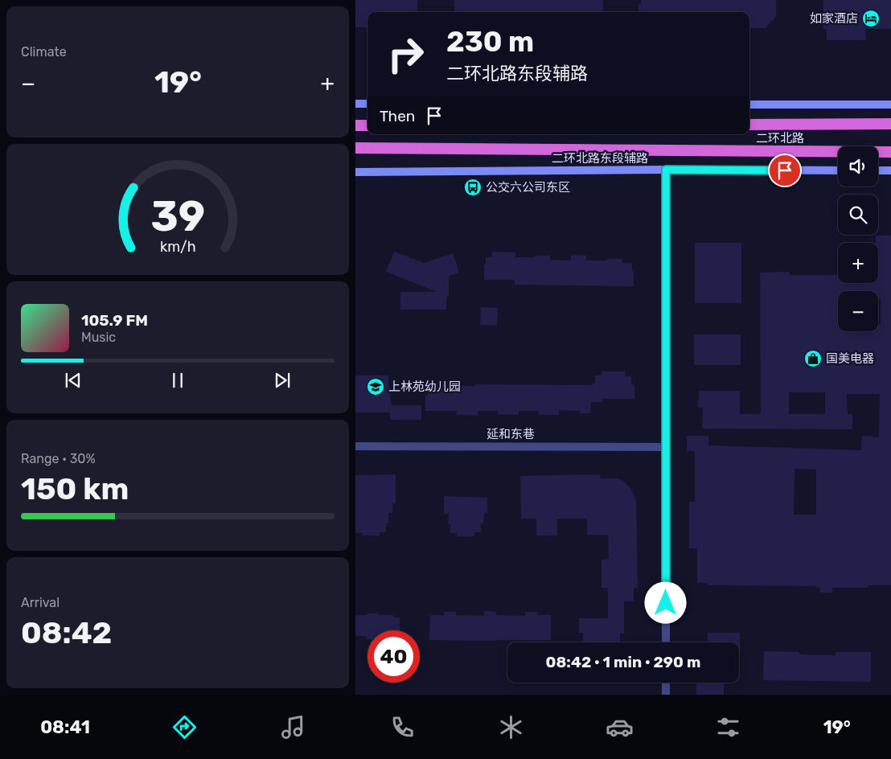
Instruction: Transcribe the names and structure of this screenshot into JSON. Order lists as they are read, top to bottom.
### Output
{
  "streets": {
    "highway": ["二环北路"],
    "main road": ["二环北路东段辅路"],
    "street": ["延和东巷"]
  },
  "places": {
    "hotel": ["如家酒店"],
    "bus stop": ["公交六公司东区"],
    "shop": ["国美电器"],
    "school or university": ["上林苑幼儿园"]
  },
  "page": {
    "tile": [
      "Climate",
      ["Range · 30%", "150 km"],
      ["Arrival", "08:42"]
    ],
    "turn": ["230 m", "二环北路东段辅路"],
    "heat": ["−", "19°", "+"],
    "then": "Then",
    "map_buttons": ["+", "−"],
    "song": ["105.9 FM", "Music"],
    "limit": "40",
    "trip": "08:42 · 1 min · 290 m",
    "tabs": ["08:41", "19°"],
    "gauge": ["39", "km/h"]
  }
}
